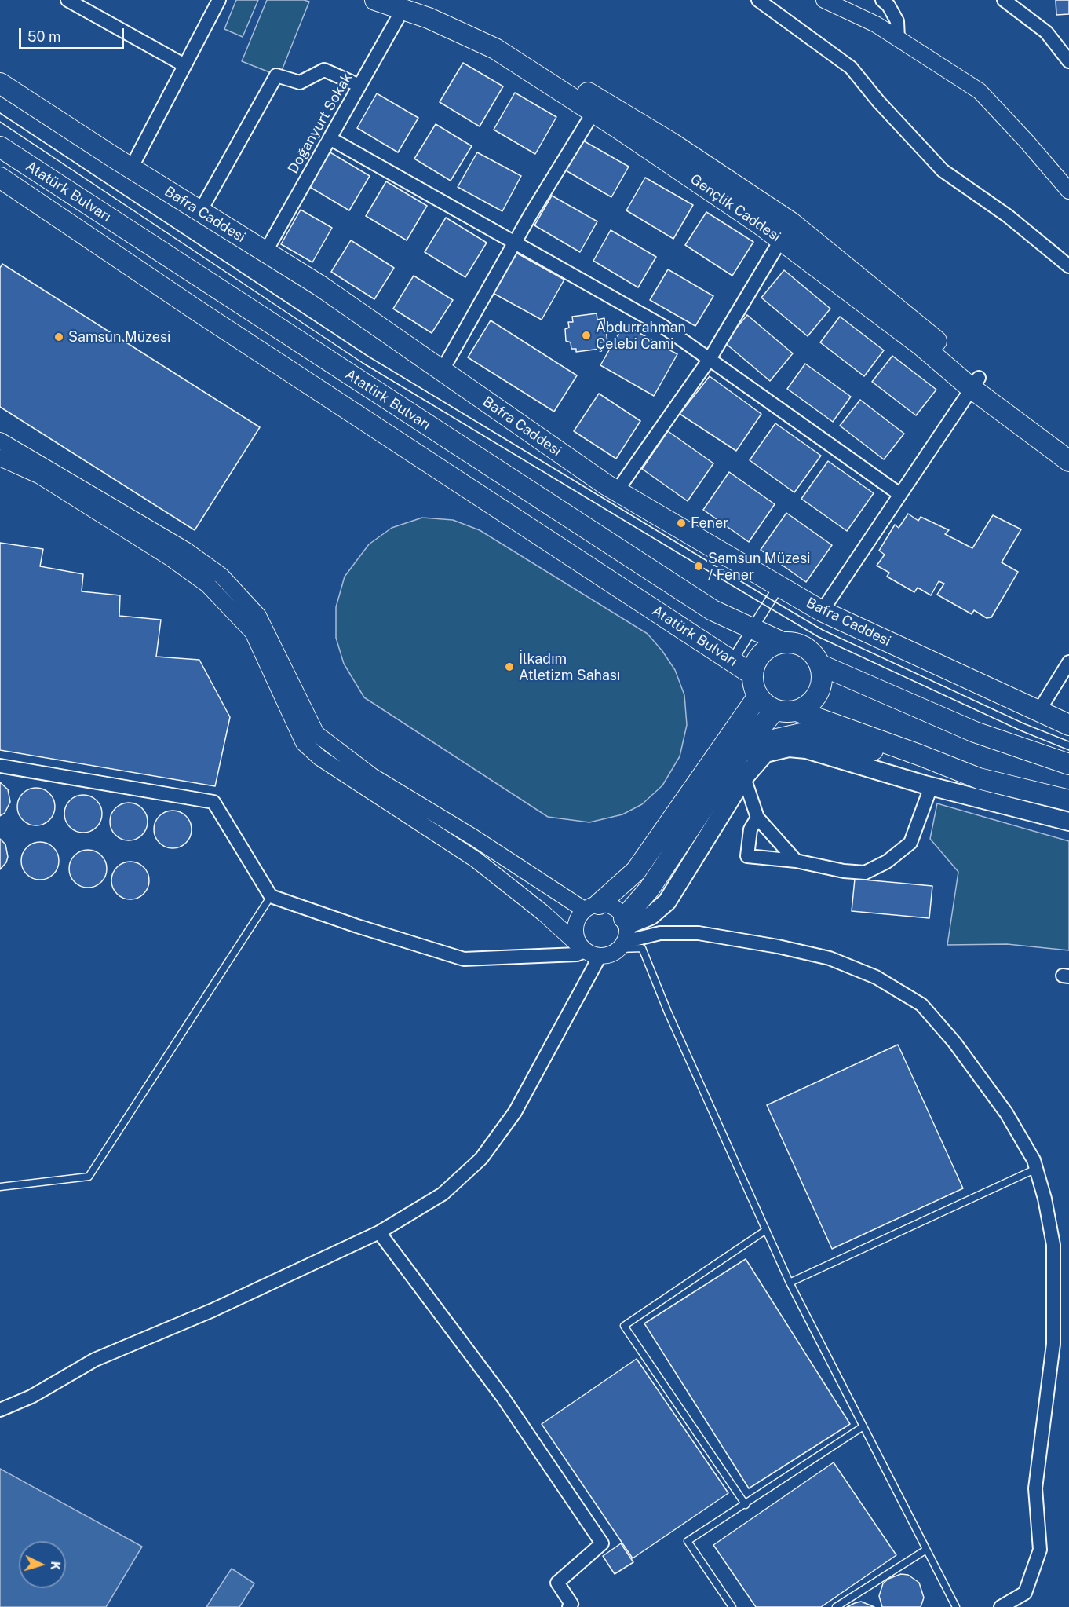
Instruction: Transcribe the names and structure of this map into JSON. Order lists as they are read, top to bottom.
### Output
{
  "streets": {
    "main road": ["Atatürk Bulvarı", "Gençlik Caddesi", "Bafra Caddesi"],
    "street": ["Doğanyurt Sokak"]
  },
  "crossings": [
    ["Doğanyurt Sokak", "Gençlik Caddesi"],
    ["Doğanyurt Sokak", "Bafra Caddesi"]
  ],
  "places": [
    "Abdurrahman Çelebi Cami",
    "Samsun Müzesi",
    "Fener",
    "Samsun Müzesi / Fener",
    "İlkadım Atletizm Sahası"
  ],
  "scale_bar": "50 m",
  "north": "right"
}
